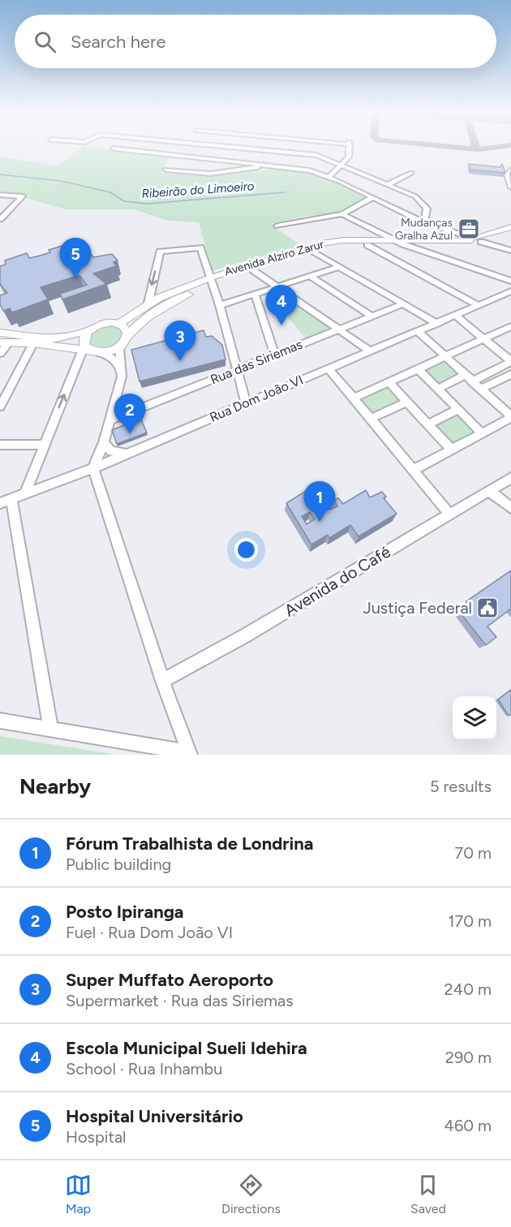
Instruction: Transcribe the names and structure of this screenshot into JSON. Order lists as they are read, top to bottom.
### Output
{
  "streets": {
    "main road": ["Avenida Alziro Zarur"],
    "street": ["Rua das Siriemas", "Rua Dom João VI", "Avenida do Café"]
  },
  "water": ["Ribeirão do Limoeiro"],
  "places": {
    "office": ["Mudanças Gralha Azul"],
    "public building": ["Justiça Federal"]
  },
  "page": {
    "search": "Search here",
    "pins": [
      "5",
      "4",
      "3",
      "2",
      "1"
    ],
    "heading": ["Nearby", "5 results"],
    "list": [
      {
        "mark": "1",
        "name": "Fórum Trabalhista de Londrina",
        "note": "Public building",
        "value": "70 m"
      },
      {
        "mark": "2",
        "name": "Posto Ipiranga",
        "note": "Fuel · Rua Dom João VI",
        "value": "170 m"
      },
      {
        "mark": "3",
        "name": "Super Muffato Aeroporto",
        "note": "Supermarket · Rua das Siriemas",
        "value": "240 m"
      },
      {
        "mark": "4",
        "name": "Escola Municipal Sueli Idehira",
        "note": "School · Rua Inhambu",
        "value": "290 m"
      },
      {
        "mark": "5",
        "name": "Hospital Universitário",
        "note": "Hospital",
        "value": "460 m"
      }
    ],
    "nav": ["Map", "Directions", "Saved"]
  }
}
